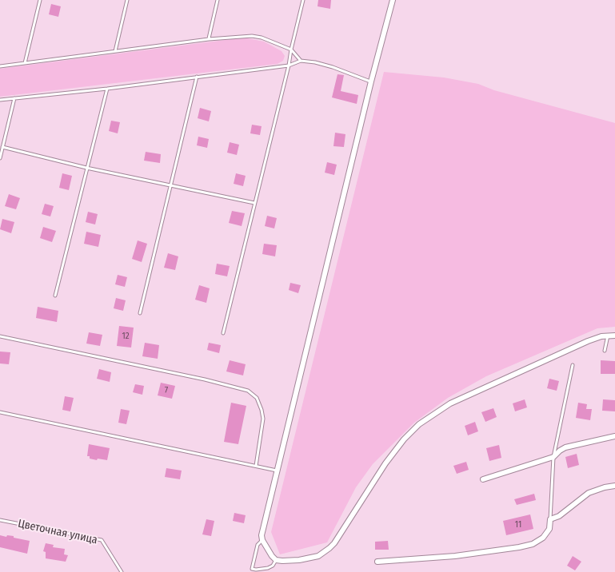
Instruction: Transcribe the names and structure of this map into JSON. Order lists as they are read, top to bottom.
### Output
{
  "streets": {
    "lane": ["Цветочная улица"]
  },
  "house_numbers": ["12", "7", "11"]
}
